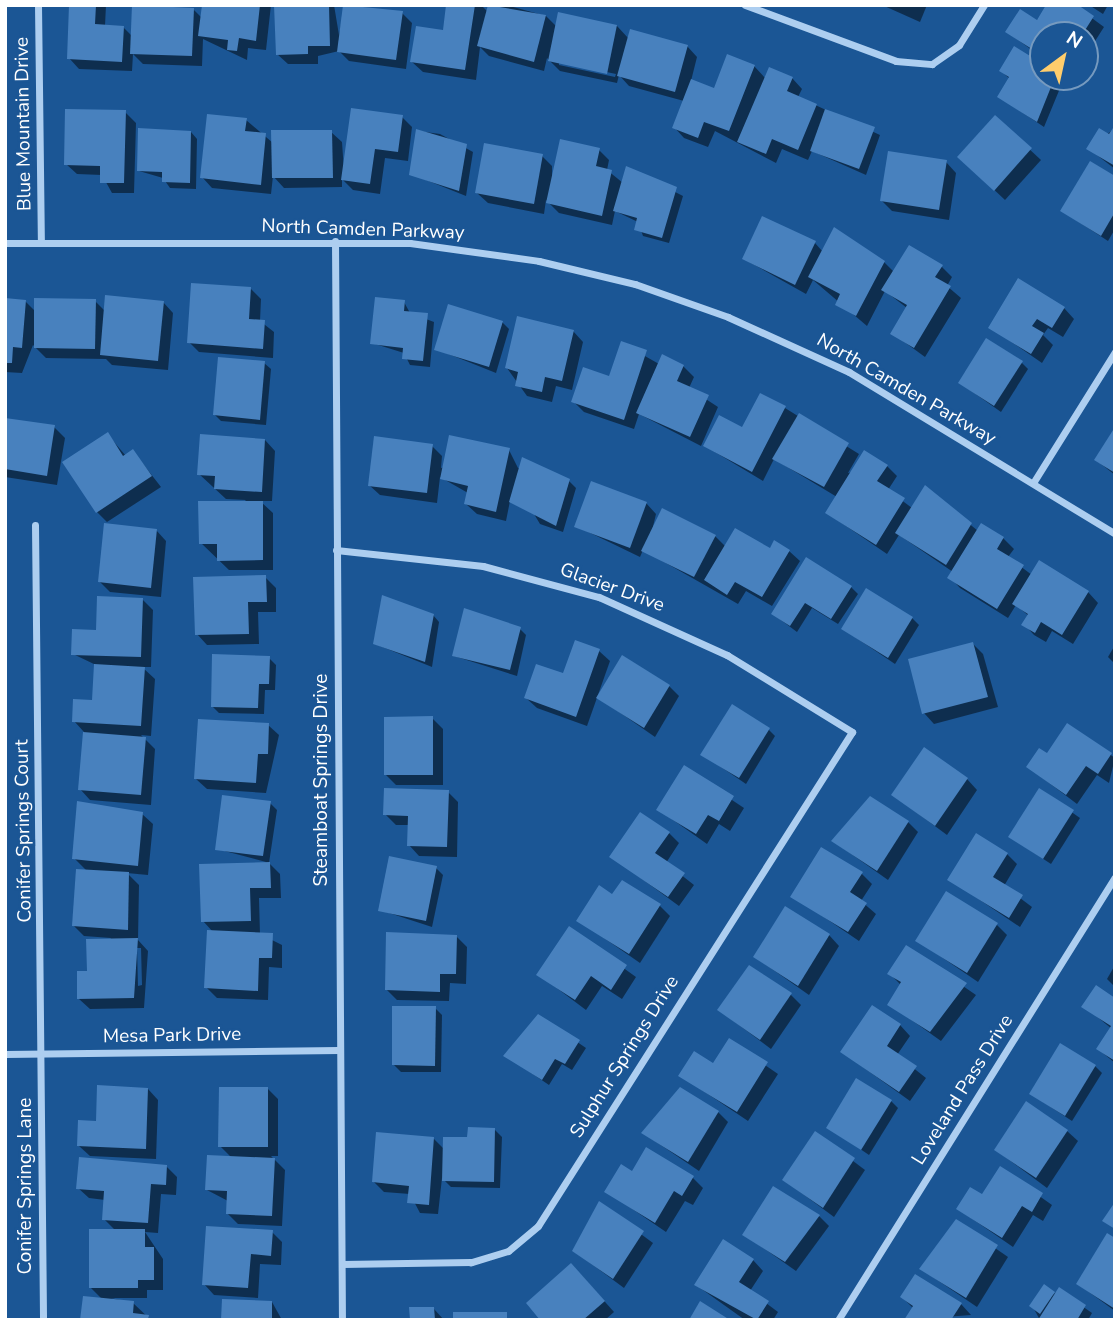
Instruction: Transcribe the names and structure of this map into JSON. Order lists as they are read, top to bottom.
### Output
{
  "streets": {
    "street": [
      "Blue Mountain Drive",
      "North Camden Parkway",
      "Glacier Drive",
      "Steamboat Springs Drive",
      "Conifer Springs Court",
      "Mesa Park Drive",
      "Sulphur Springs Drive",
      "Loveland Pass Drive",
      "Conifer Springs Lane"
    ]
  },
  "crossings": [
    ["Blue Mountain Drive", "North Camden Parkway"],
    ["North Camden Parkway", "Steamboat Springs Drive"],
    ["Glacier Drive", "Steamboat Springs Drive"],
    ["Glacier Drive", "Sulphur Springs Drive"],
    ["Steamboat Springs Drive", "Mesa Park Drive"],
    ["Steamboat Springs Drive", "Sulphur Springs Drive"],
    ["Conifer Springs Court", "Mesa Park Drive"],
    ["Conifer Springs Court", "Conifer Springs Lane"],
    ["Mesa Park Drive", "Conifer Springs Lane"]
  ],
  "north": "top right"
}
